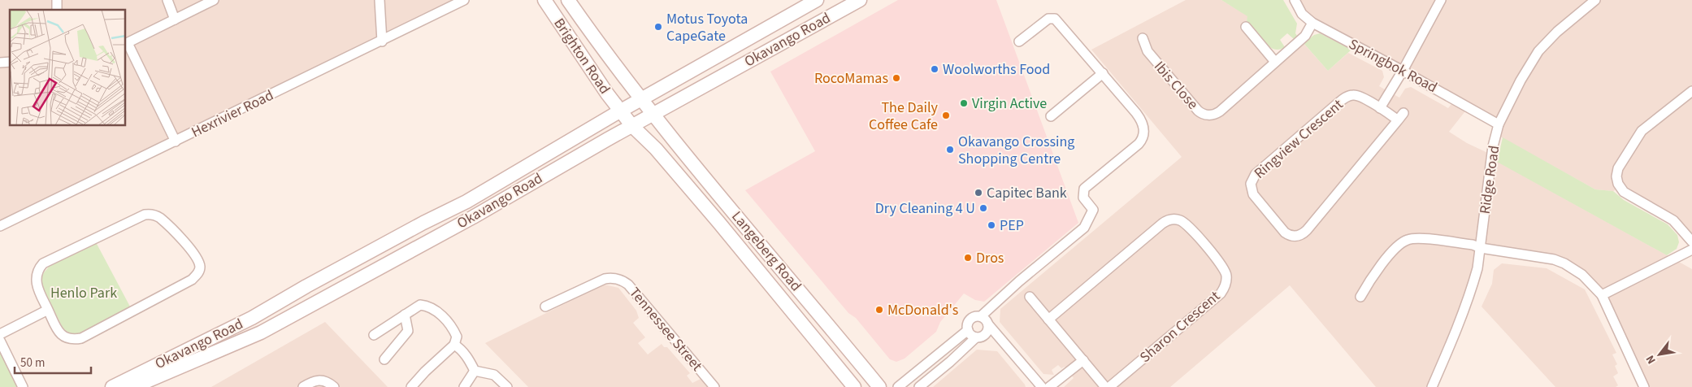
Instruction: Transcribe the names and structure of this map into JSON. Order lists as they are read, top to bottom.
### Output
{
  "streets": {
    "main road": ["Okavango Road", "Brighton Road", "Langeberg Road"],
    "street": [
      "Springbok Road",
      "Ibis Close",
      "Hexrivier Road",
      "Ringview Crescent",
      "Ridge Road",
      "Sharon Crescent",
      "Tennessee Street"
    ]
  },
  "crossings": [
    ["Okavango Road", "Brighton Road"],
    ["Okavango Road", "Langeberg Road"],
    ["Brighton Road", "Langeberg Road"],
    ["Springbok Road", "Ibis Close"],
    ["Springbok Road", "Ridge Road"]
  ],
  "parks": ["Henlo Park"],
  "places": [
    "Motus Toyota CapeGate",
    "Woolworths Food",
    "RocoMamas",
    "Virgin Active",
    "The Daily Coffee Cafe",
    "Okavango Crossing Shopping Centre",
    "Capitec Bank",
    "Dry Cleaning 4 U",
    "PEP",
    "Dros",
    "McDonald's"
  ],
  "scale_bar": "50 m",
  "north": "bottom left"
}
